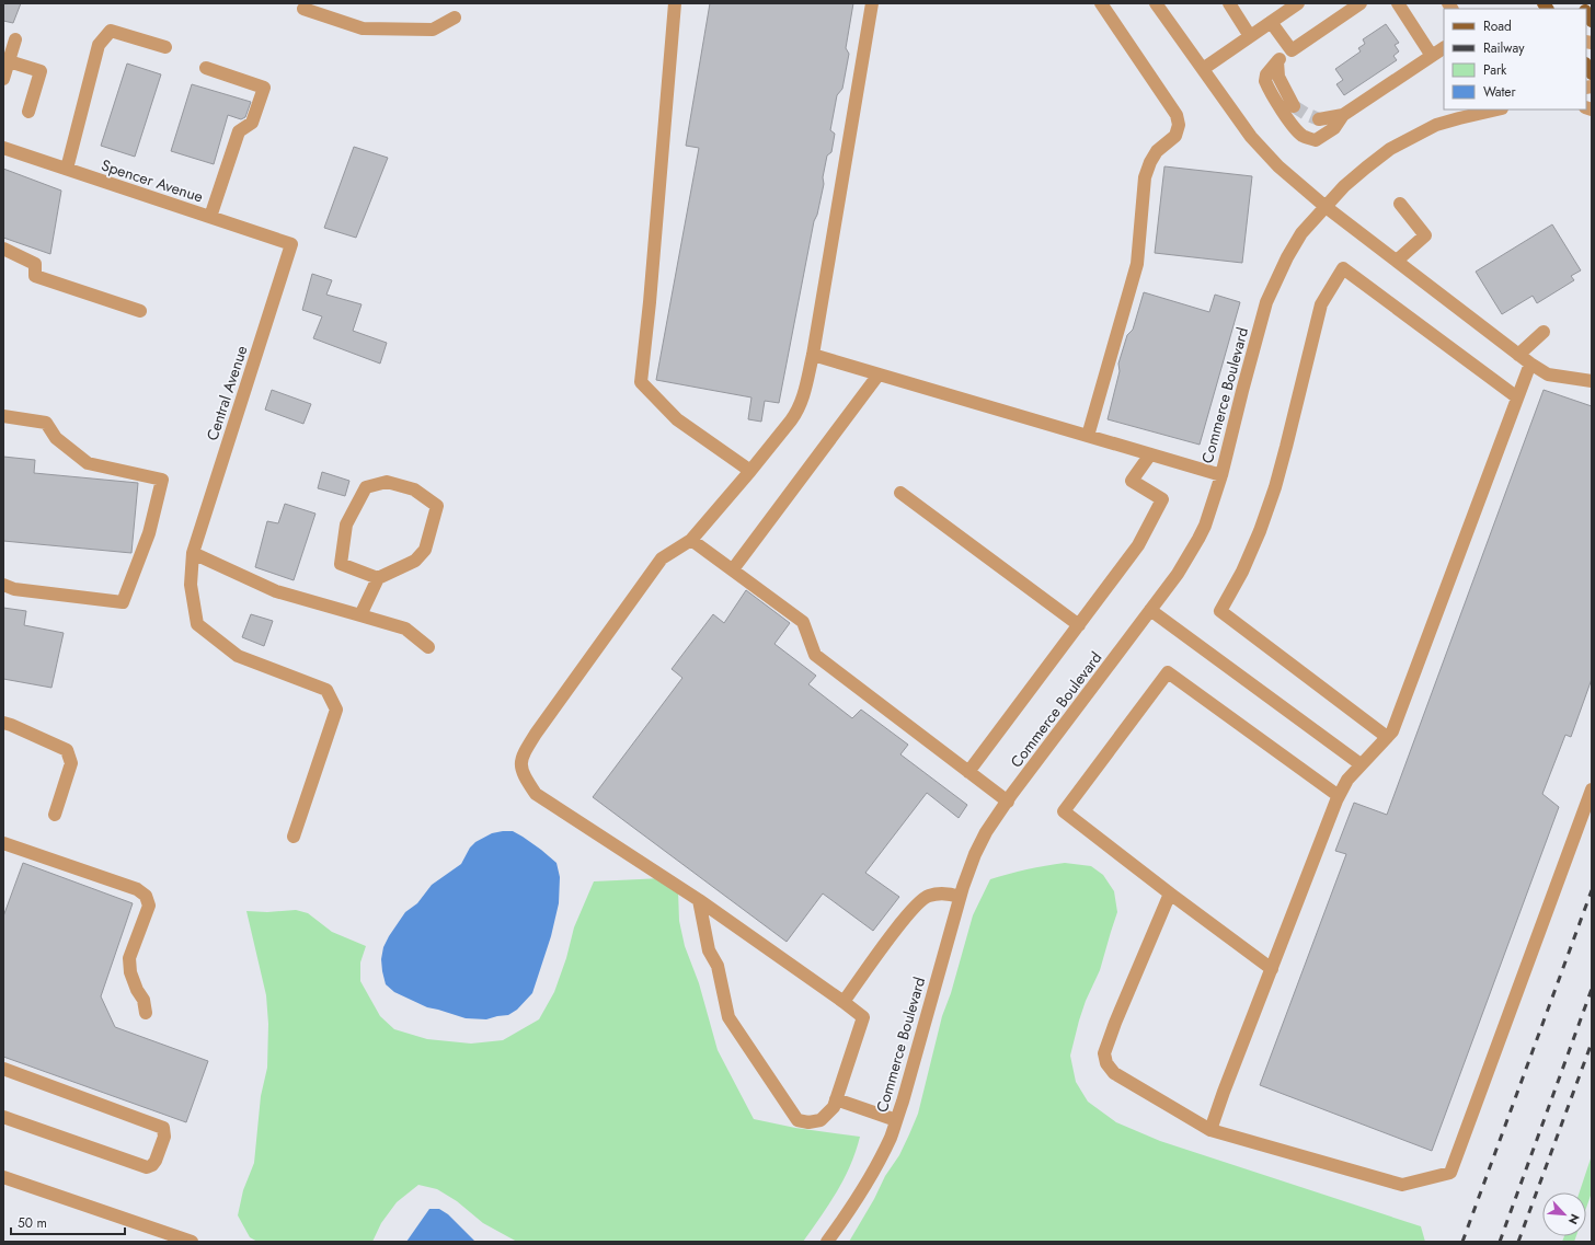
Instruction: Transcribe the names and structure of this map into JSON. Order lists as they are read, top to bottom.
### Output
{
  "streets": {
    "street": ["Spencer Avenue", "Central Avenue", "Commerce Boulevard"]
  },
  "crossings": [
    ["Spencer Avenue", "Central Avenue"]
  ],
  "legend": [
    "Road",
    "Railway",
    "Park",
    "Water"
  ],
  "scale_bar": "50 m",
  "north": "bottom right"
}
